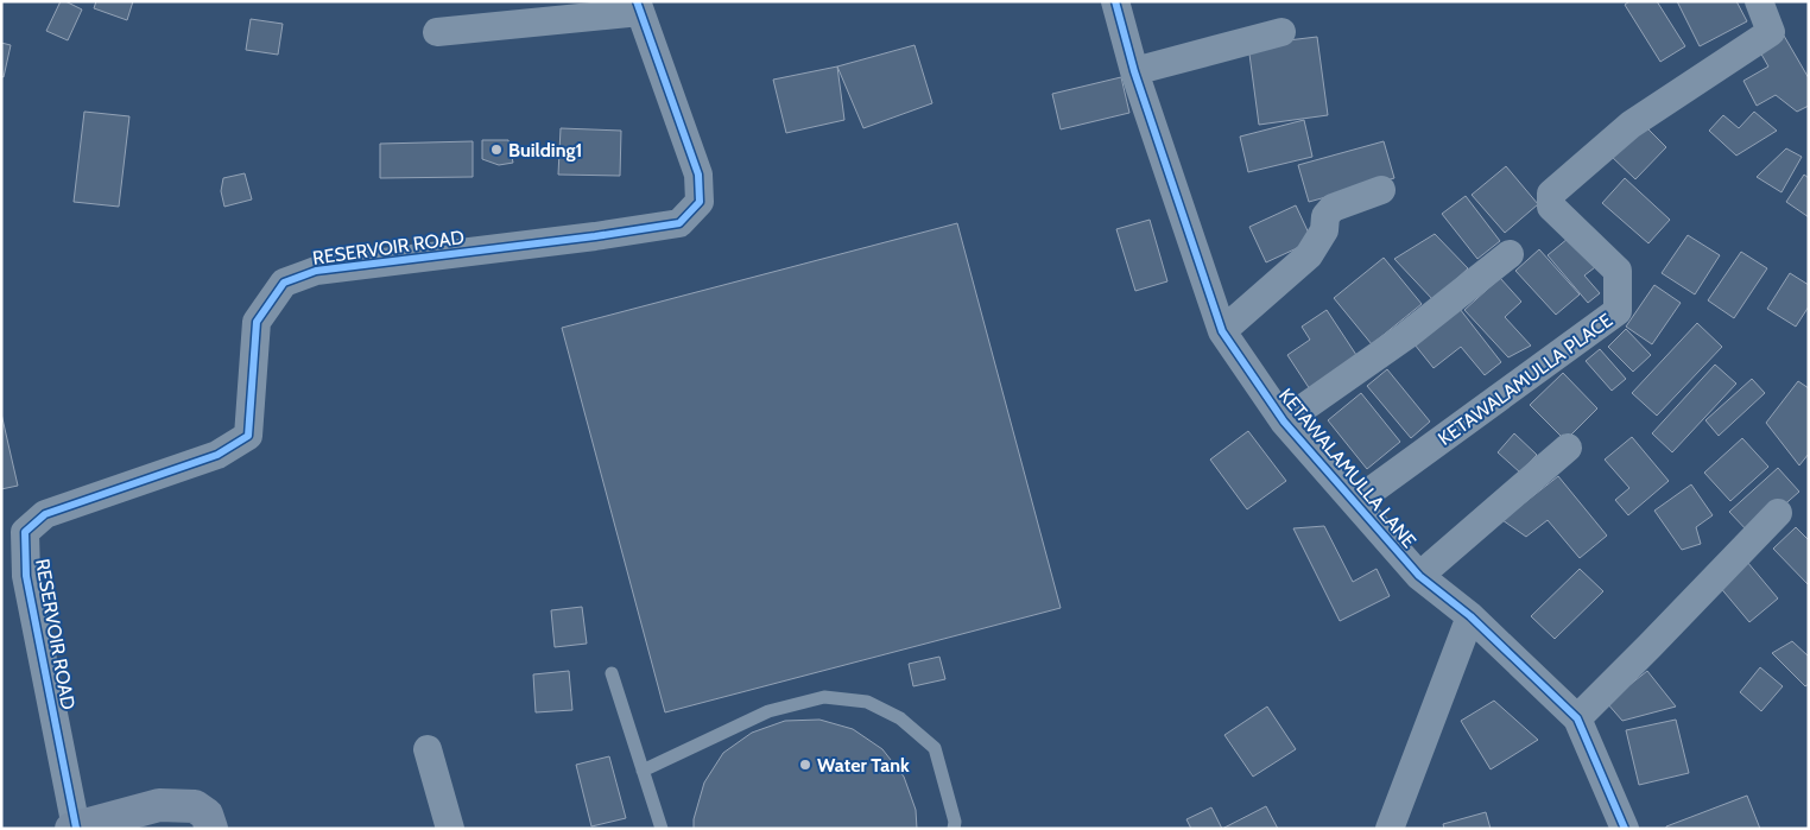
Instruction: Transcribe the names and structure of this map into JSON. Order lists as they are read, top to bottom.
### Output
{
  "streets": {
    "street": ["RESERVOIR ROAD", "KETAWALAMULLA PLACE", "KETAWALAMULLA LANE"]
  },
  "crossings": [
    ["KETAWALAMULLA PLACE", "KETAWALAMULLA LANE"]
  ],
  "places": ["Building1", "Water Tank"]
}
